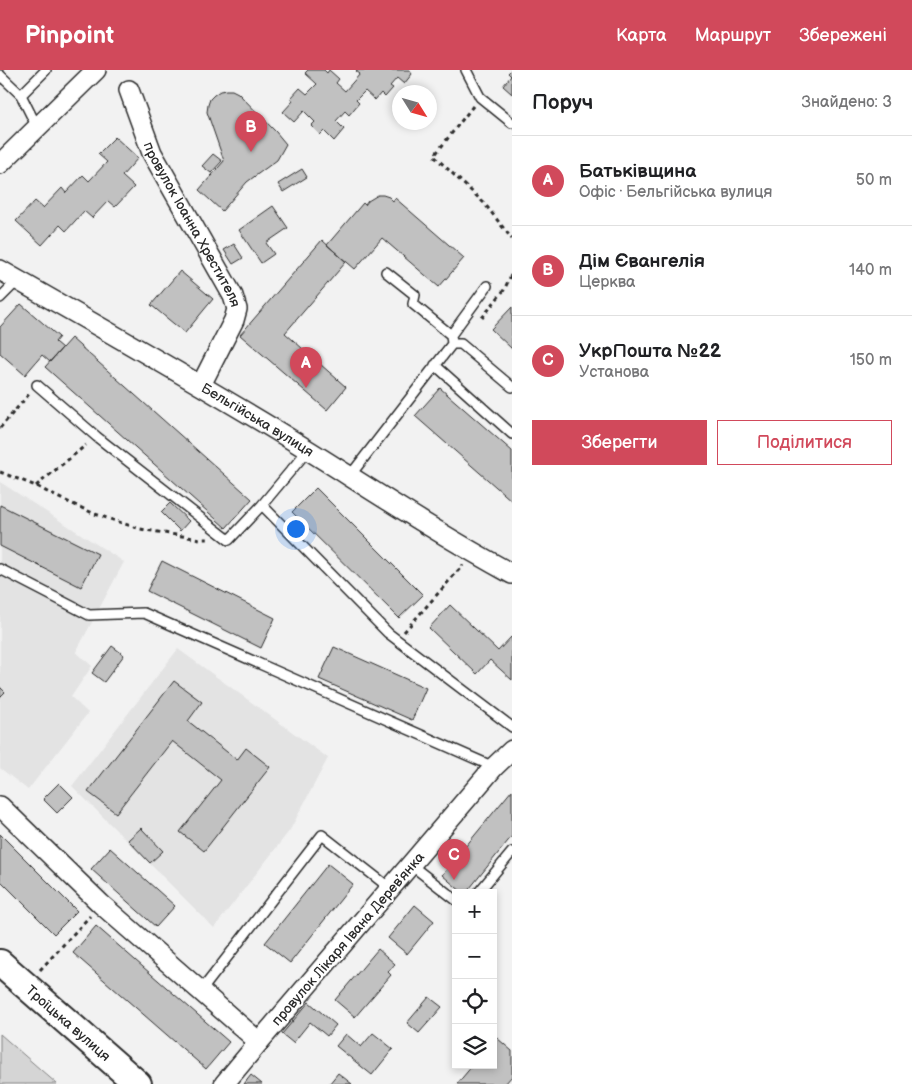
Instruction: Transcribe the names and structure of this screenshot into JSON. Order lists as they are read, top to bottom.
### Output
{
  "streets": {
    "main road": ["Троїцька вулиця"],
    "street": ["провулок Іоанна Хрестителя", "Бельгійська вулиця", "провулок Лікаря Івана Деревʼянка"]
  },
  "crossings": [
    ["провулок Іоанна Хрестителя", "Бельгійська вулиця"]
  ],
  "north": "bottom right",
  "page": {
    "header": "Pinpoint",
    "nav": ["Карта", "Маршрут", "Збережені"],
    "heading": ["Поруч", "Знайдено: 3"],
    "pins": ["B", "A", "C"],
    "list": [
      {
        "mark": "A",
        "name": "Батьківщина",
        "note": "Офіс · Бельгійська вулиця",
        "value": "50 m"
      },
      {
        "mark": "B",
        "name": "Дім Євангелія",
        "note": "Церква",
        "value": "140 m"
      },
      {
        "mark": "C",
        "name": "УкрПошта №22",
        "note": "Установа",
        "value": "150 m"
      }
    ],
    "buttons": ["Зберегти", "Поділитися"],
    "map_buttons": ["+", "−"]
  }
}
